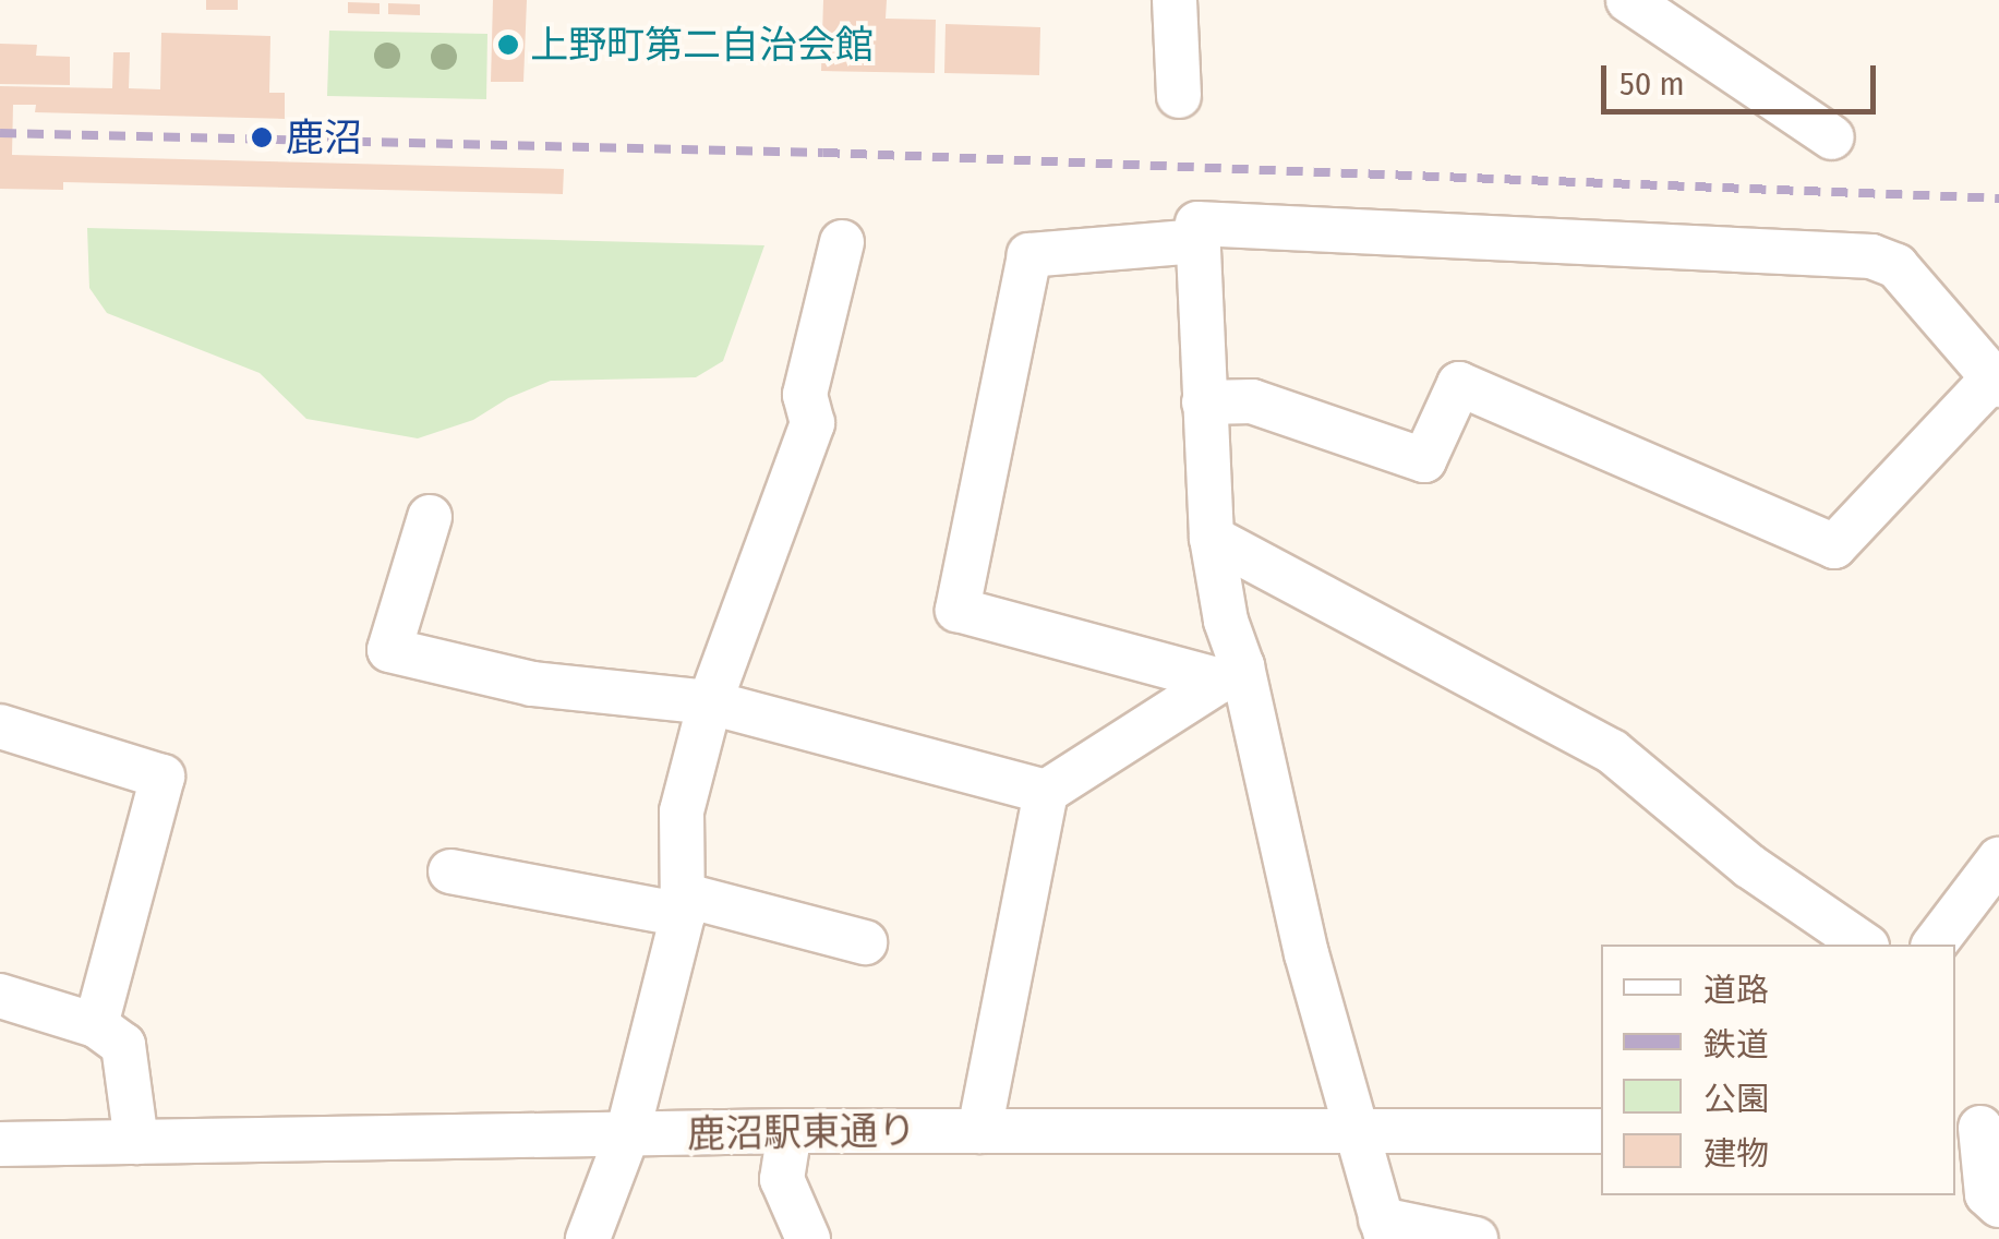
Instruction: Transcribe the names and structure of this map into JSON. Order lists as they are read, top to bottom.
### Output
{
  "streets": {
    "street": ["鹿沼駅東通り"]
  },
  "places": ["上野町第二自治会館", "鹿沼"],
  "legend": [
    "道路",
    "鉄道",
    "公園",
    "建物"
  ],
  "scale_bar": "50 m"
}
